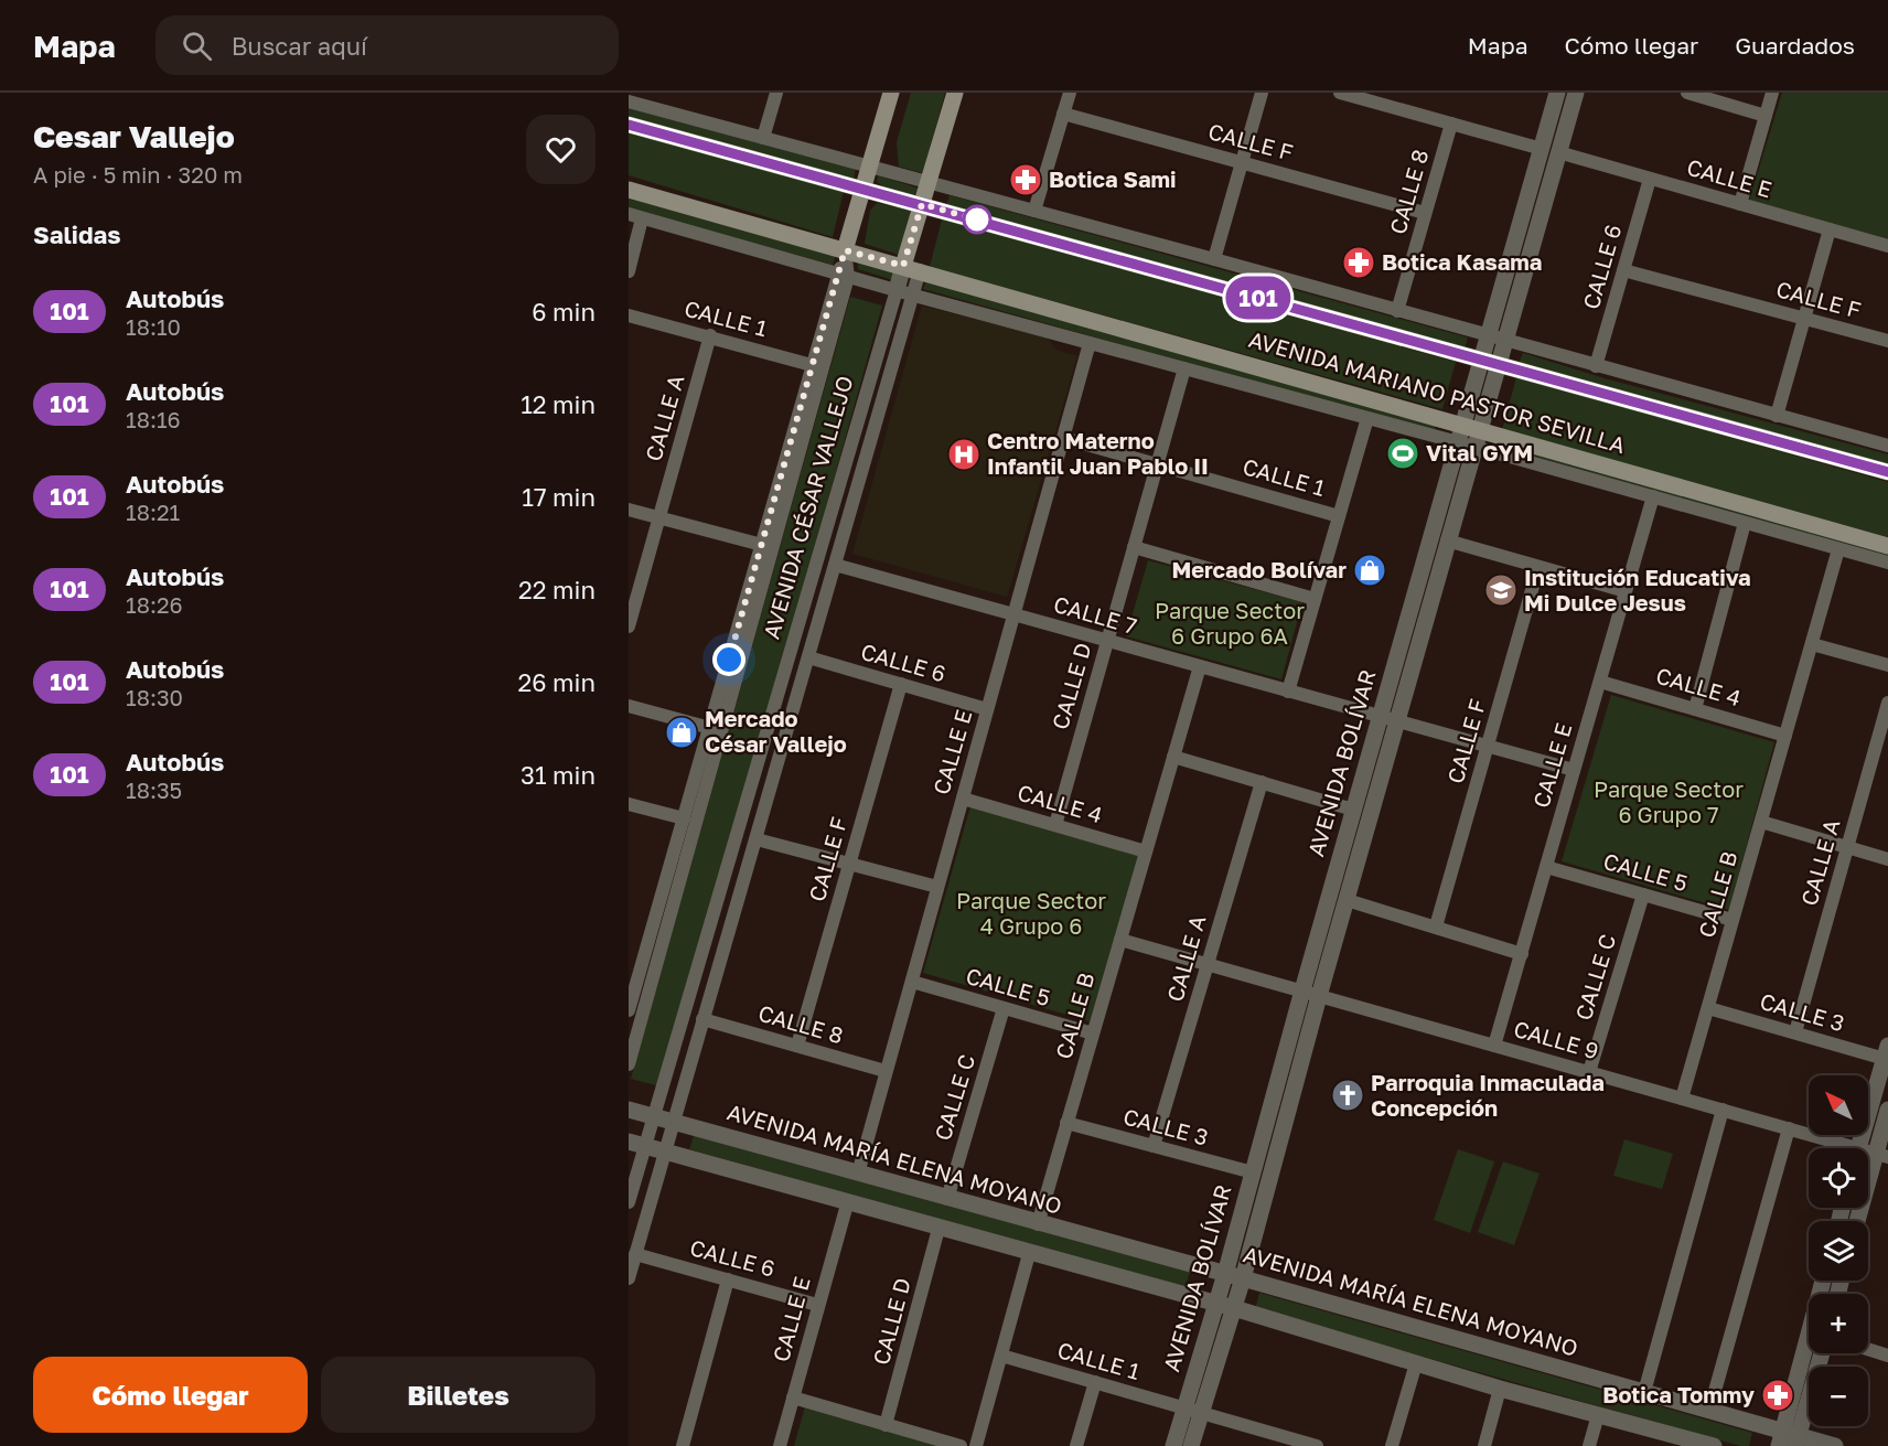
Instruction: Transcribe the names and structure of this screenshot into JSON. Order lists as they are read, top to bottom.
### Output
{
  "streets": {
    "main road": ["AVENIDA MARIANO PASTOR SEVILLA", "AVENIDA CÉSAR VALLEJO"],
    "street": [
      "CALLE F",
      "CALLE E",
      "CALLE 8",
      "CALLE 6",
      "CALLE 1",
      "CALLE A",
      "CALLE 7",
      "CALLE D",
      "CALLE 4",
      "AVENIDA BOLÍVAR",
      "CALLE 5",
      "CALLE B",
      "CALLE C",
      "CALLE 3",
      "CALLE 9",
      "AVENIDA MARÍA ELENA MOYANO"
    ]
  },
  "crossings": [
    ["CALLE F", "CALLE 8"],
    ["CALLE F", "CALLE 6"],
    ["CALLE F", "CALLE 7"],
    ["CALLE E", "CALLE 8"],
    ["CALLE E", "CALLE 6"],
    ["CALLE E", "CALLE 1"],
    ["CALLE E", "AVENIDA MARIANO PASTOR SEVILLA"],
    ["CALLE E", "CALLE 7"],
    ["CALLE E", "CALLE 4"],
    ["CALLE E", "AVENIDA BOLÍVAR"],
    ["CALLE E", "CALLE 5"],
    ["CALLE E", "CALLE 9"],
    ["CALLE E", "AVENIDA MARÍA ELENA MOYANO"],
    ["CALLE 8", "AVENIDA CÉSAR VALLEJO"],
    ["CALLE 6", "AVENIDA CÉSAR VALLEJO"],
    ["CALLE 1", "CALLE A"],
    ["CALLE 1", "AVENIDA CÉSAR VALLEJO"],
    ["CALLE 1", "CALLE D"],
    ["CALLE 1", "AVENIDA BOLÍVAR"],
    ["AVENIDA MARIANO PASTOR SEVILLA", "AVENIDA CÉSAR VALLEJO"],
    ["AVENIDA MARIANO PASTOR SEVILLA", "CALLE D"],
    ["AVENIDA MARIANO PASTOR SEVILLA", "AVENIDA BOLÍVAR"],
    ["AVENIDA MARIANO PASTOR SEVILLA", "CALLE B"],
    ["CALLE A", "CALLE 3"],
    ["CALLE A", "CALLE 9"],
    ["AVENIDA CÉSAR VALLEJO", "CALLE 7"],
    ["AVENIDA CÉSAR VALLEJO", "AVENIDA MARÍA ELENA MOYANO"],
    ["CALLE 7", "CALLE D"],
    ["CALLE 7", "AVENIDA BOLÍVAR"],
    ["CALLE 7", "CALLE B"],
    ["CALLE D", "CALLE 4"],
    ["CALLE 4", "CALLE B"],
    ["AVENIDA BOLÍVAR", "CALLE 3"],
    ["AVENIDA BOLÍVAR", "CALLE 9"],
    ["AVENIDA BOLÍVAR", "AVENIDA MARÍA ELENA MOYANO"],
    ["CALLE 5", "CALLE B"],
    ["CALLE 5", "CALLE C"],
    ["CALLE B", "CALLE 3"],
    ["CALLE B", "CALLE 9"],
    ["CALLE B", "AVENIDA MARÍA ELENA MOYANO"],
    ["CALLE C", "CALLE 9"],
    ["CALLE C", "AVENIDA MARÍA ELENA MOYANO"]
  ],
  "parks": ["Parque Sector 6 Grupo 6A", "Parque Sector 6 Grupo 7", "Parque Sector 4 Grupo 6"],
  "places": {
    "pharmacy": ["Botica Sami", "Botica Kasama", "Botica Tommy"],
    "sports": ["Vital GYM"],
    "hospital": ["Centro Materno Infantil Juan Pablo II"],
    "shop": ["Mercado Bolívar", "Mercado César Vallejo"],
    "school or university": ["Institución Educativa Mi Dulce Jesus"],
    "church": ["Parroquia Inmaculada Concepción"]
  },
  "lines": ["bus line 101"],
  "north": "top left",
  "page": {
    "header": "Mapa",
    "search": "Buscar aquí",
    "nav": ["Mapa", "Cómo llegar", "Guardados"],
    "heading": [
      ["Cesar Vallejo", "A pie · 5 min · 320 m"],
      "Salidas"
    ],
    "on_map": "101",
    "list": [
      {
        "mark": "101",
        "name": "Autobús",
        "note": "18:10",
        "value": "6 min"
      },
      {
        "mark": "101",
        "name": "Autobús",
        "note": "18:16",
        "value": "12 min"
      },
      {
        "mark": "101",
        "name": "Autobús",
        "note": "18:21",
        "value": "17 min"
      },
      {
        "mark": "101",
        "name": "Autobús",
        "note": "18:26",
        "value": "22 min"
      },
      {
        "mark": "101",
        "name": "Autobús",
        "note": "18:30",
        "value": "26 min"
      },
      {
        "mark": "101",
        "name": "Autobús",
        "note": "18:35",
        "value": "31 min"
      }
    ],
    "map_buttons": ["+", "−"],
    "buttons": ["Cómo llegar", "Billetes"]
  }
}
